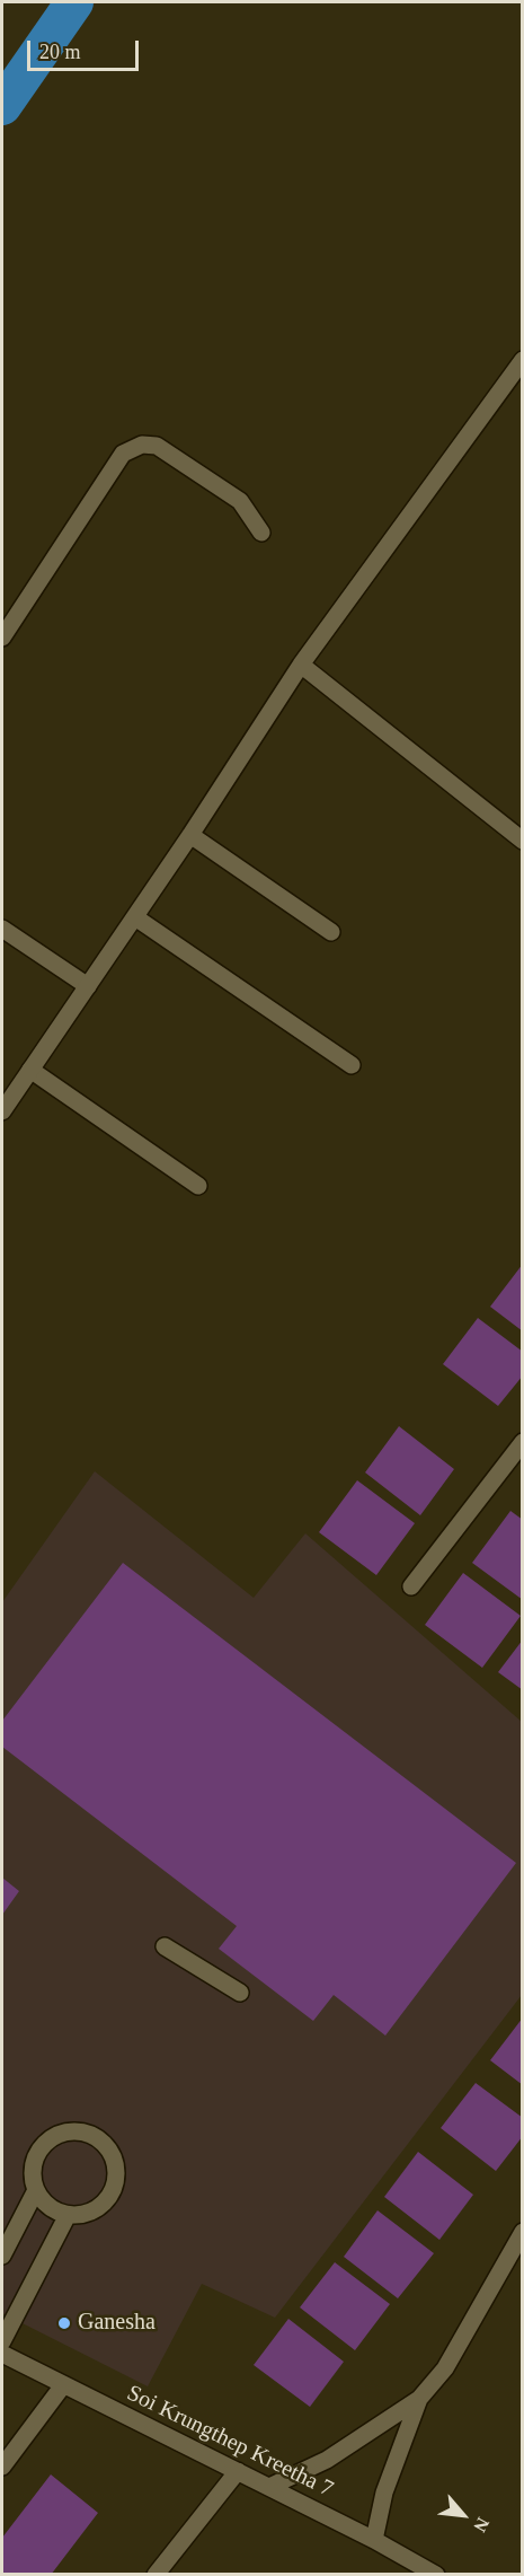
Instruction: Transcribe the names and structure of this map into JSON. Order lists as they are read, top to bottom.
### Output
{
  "streets": {
    "street": ["Soi Krungthep Kreetha 7"]
  },
  "places": ["Ganesha"],
  "scale_bar": "20 m",
  "north": "bottom right"
}
